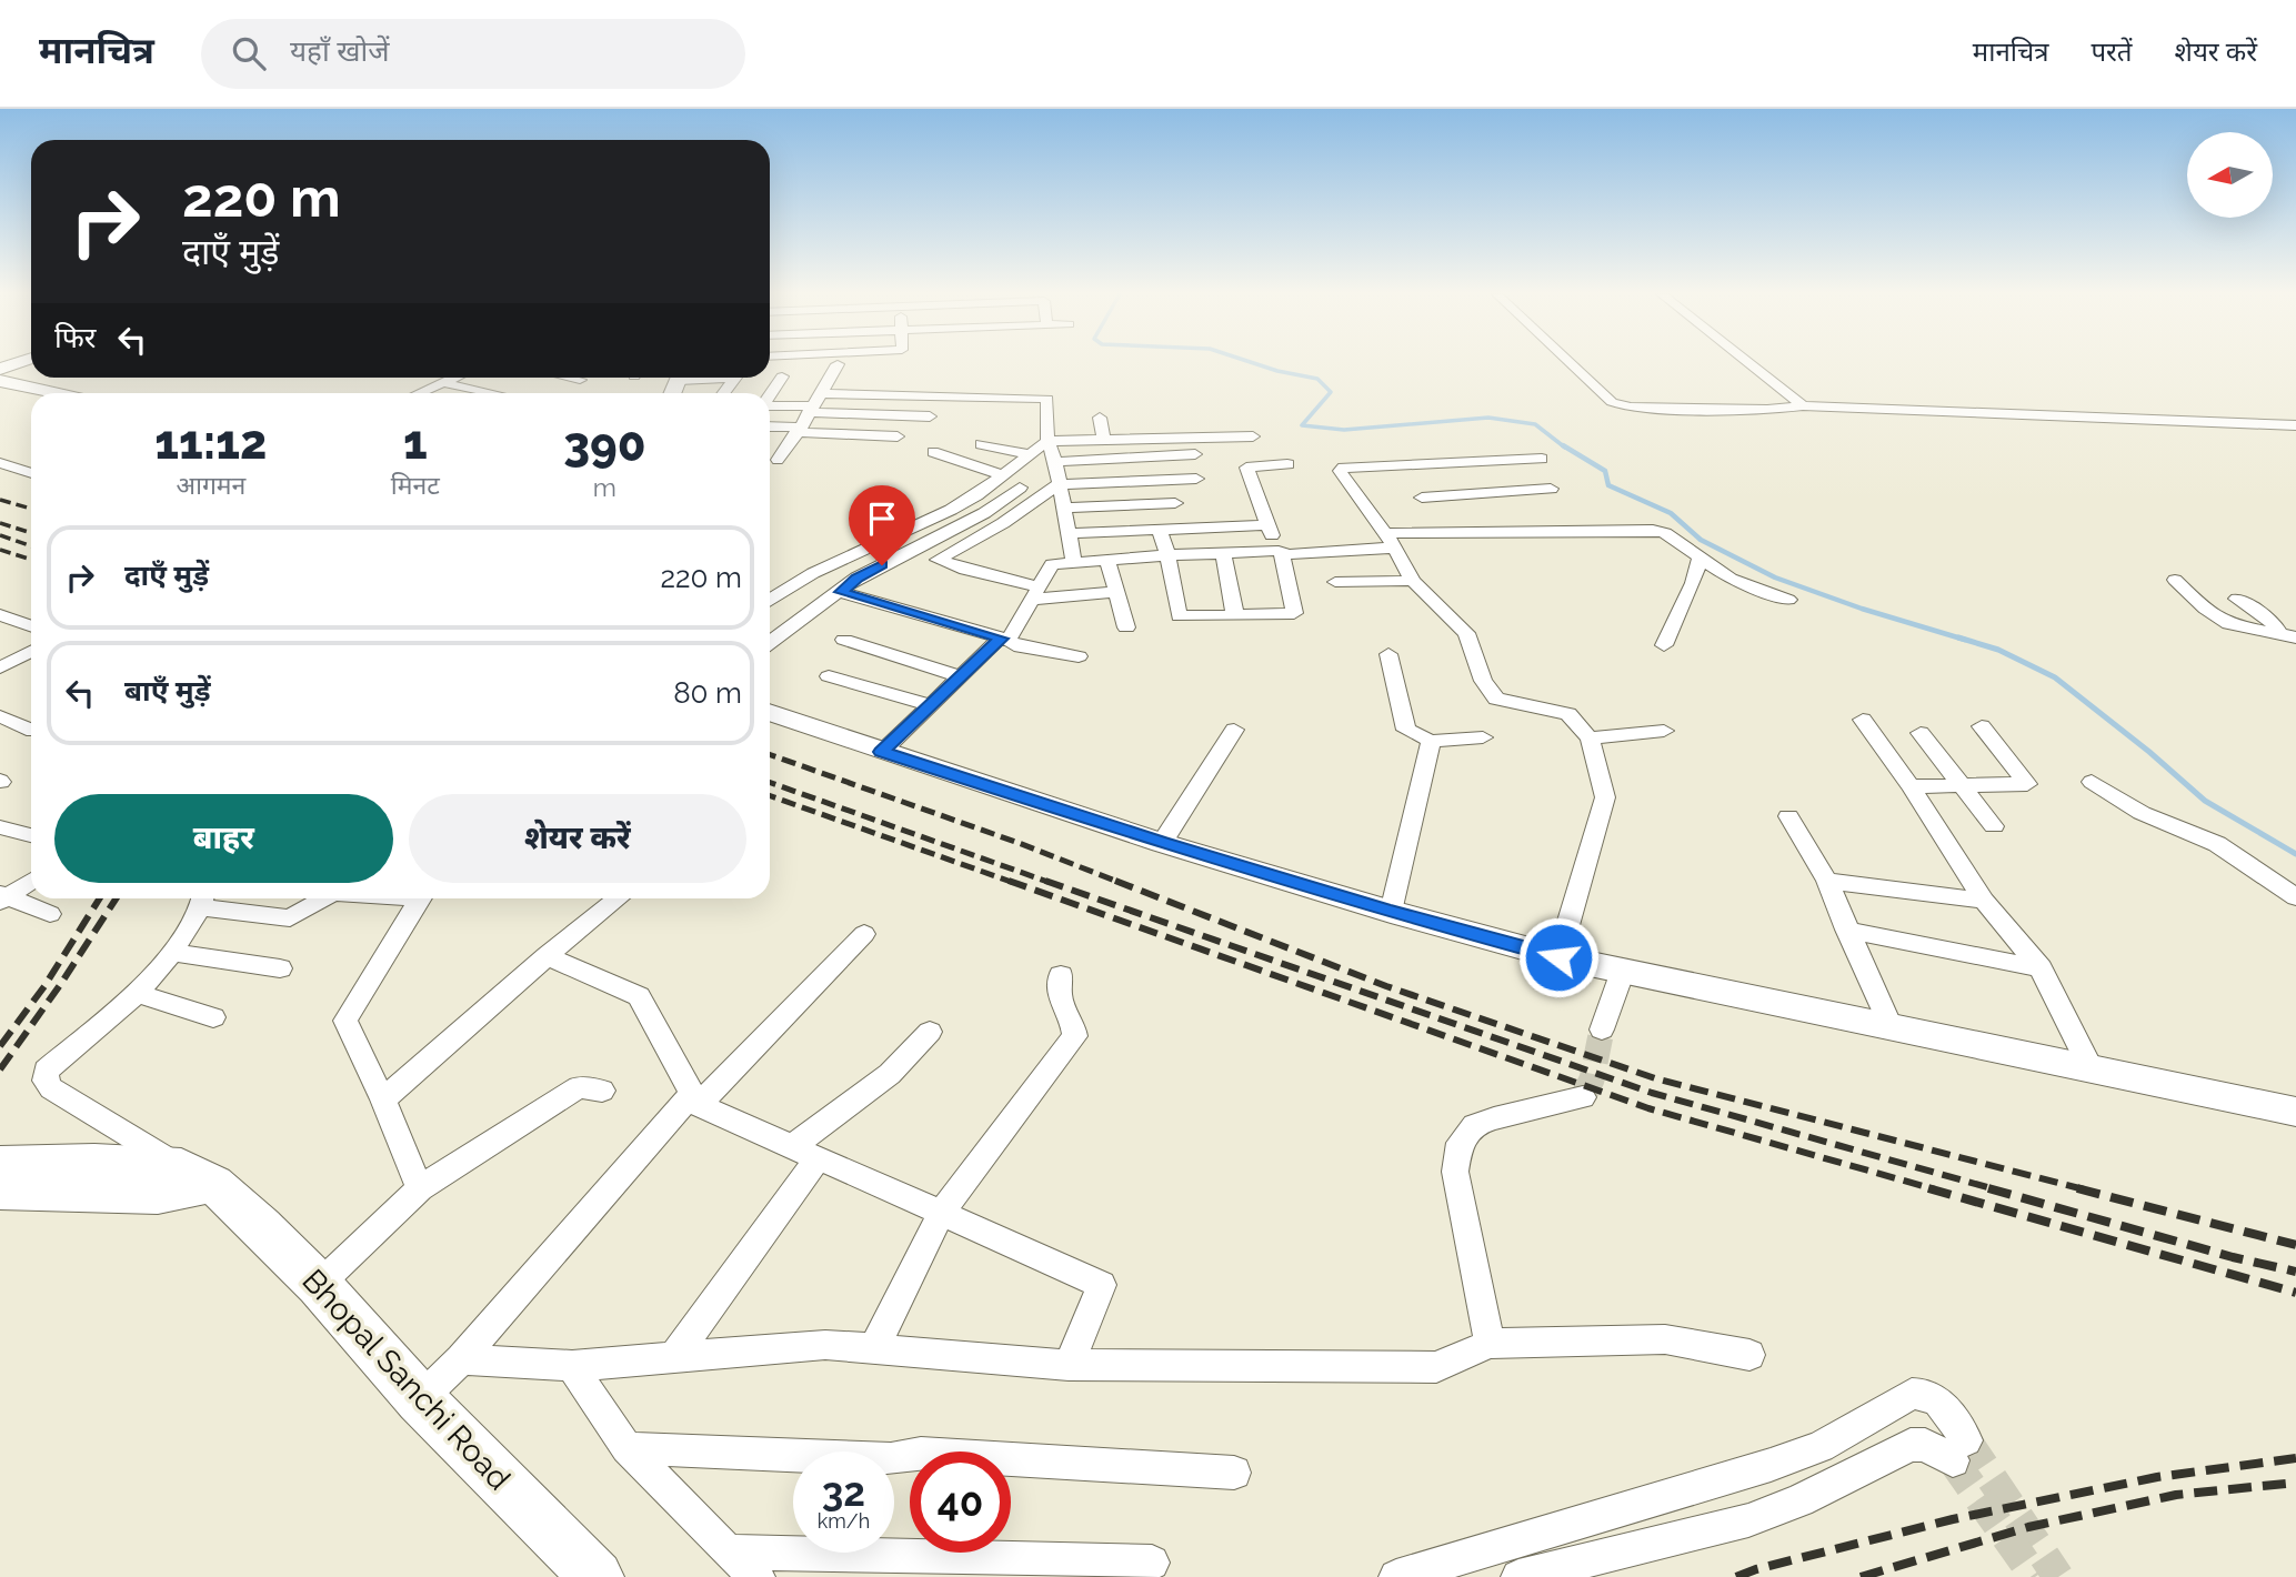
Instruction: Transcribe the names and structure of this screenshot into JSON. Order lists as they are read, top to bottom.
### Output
{
  "streets": {
    "main road": ["Bhopal Sanchi Road"]
  },
  "north": "left",
  "page": {
    "header": "मानचित्र",
    "search": "यहाँ खोजें",
    "nav": ["मानचित्र", "परतें", "शेयर करें"],
    "turn": ["220 m", "दाएँ मुड़ें"],
    "then": "फिर",
    "eta": [
      "11:12",
      "आगमन",
      "1",
      "मिनट",
      "390",
      "m"
    ],
    "list": [
      {
        "name": "दाएँ मुड़ें",
        "value": "220 m"
      },
      {
        "name": "बाएँ मुड़ें",
        "value": "80 m"
      }
    ],
    "buttons": ["बाहर", "शेयर करें"],
    "speed": "32 km/h",
    "limit": "40"
  }
}
